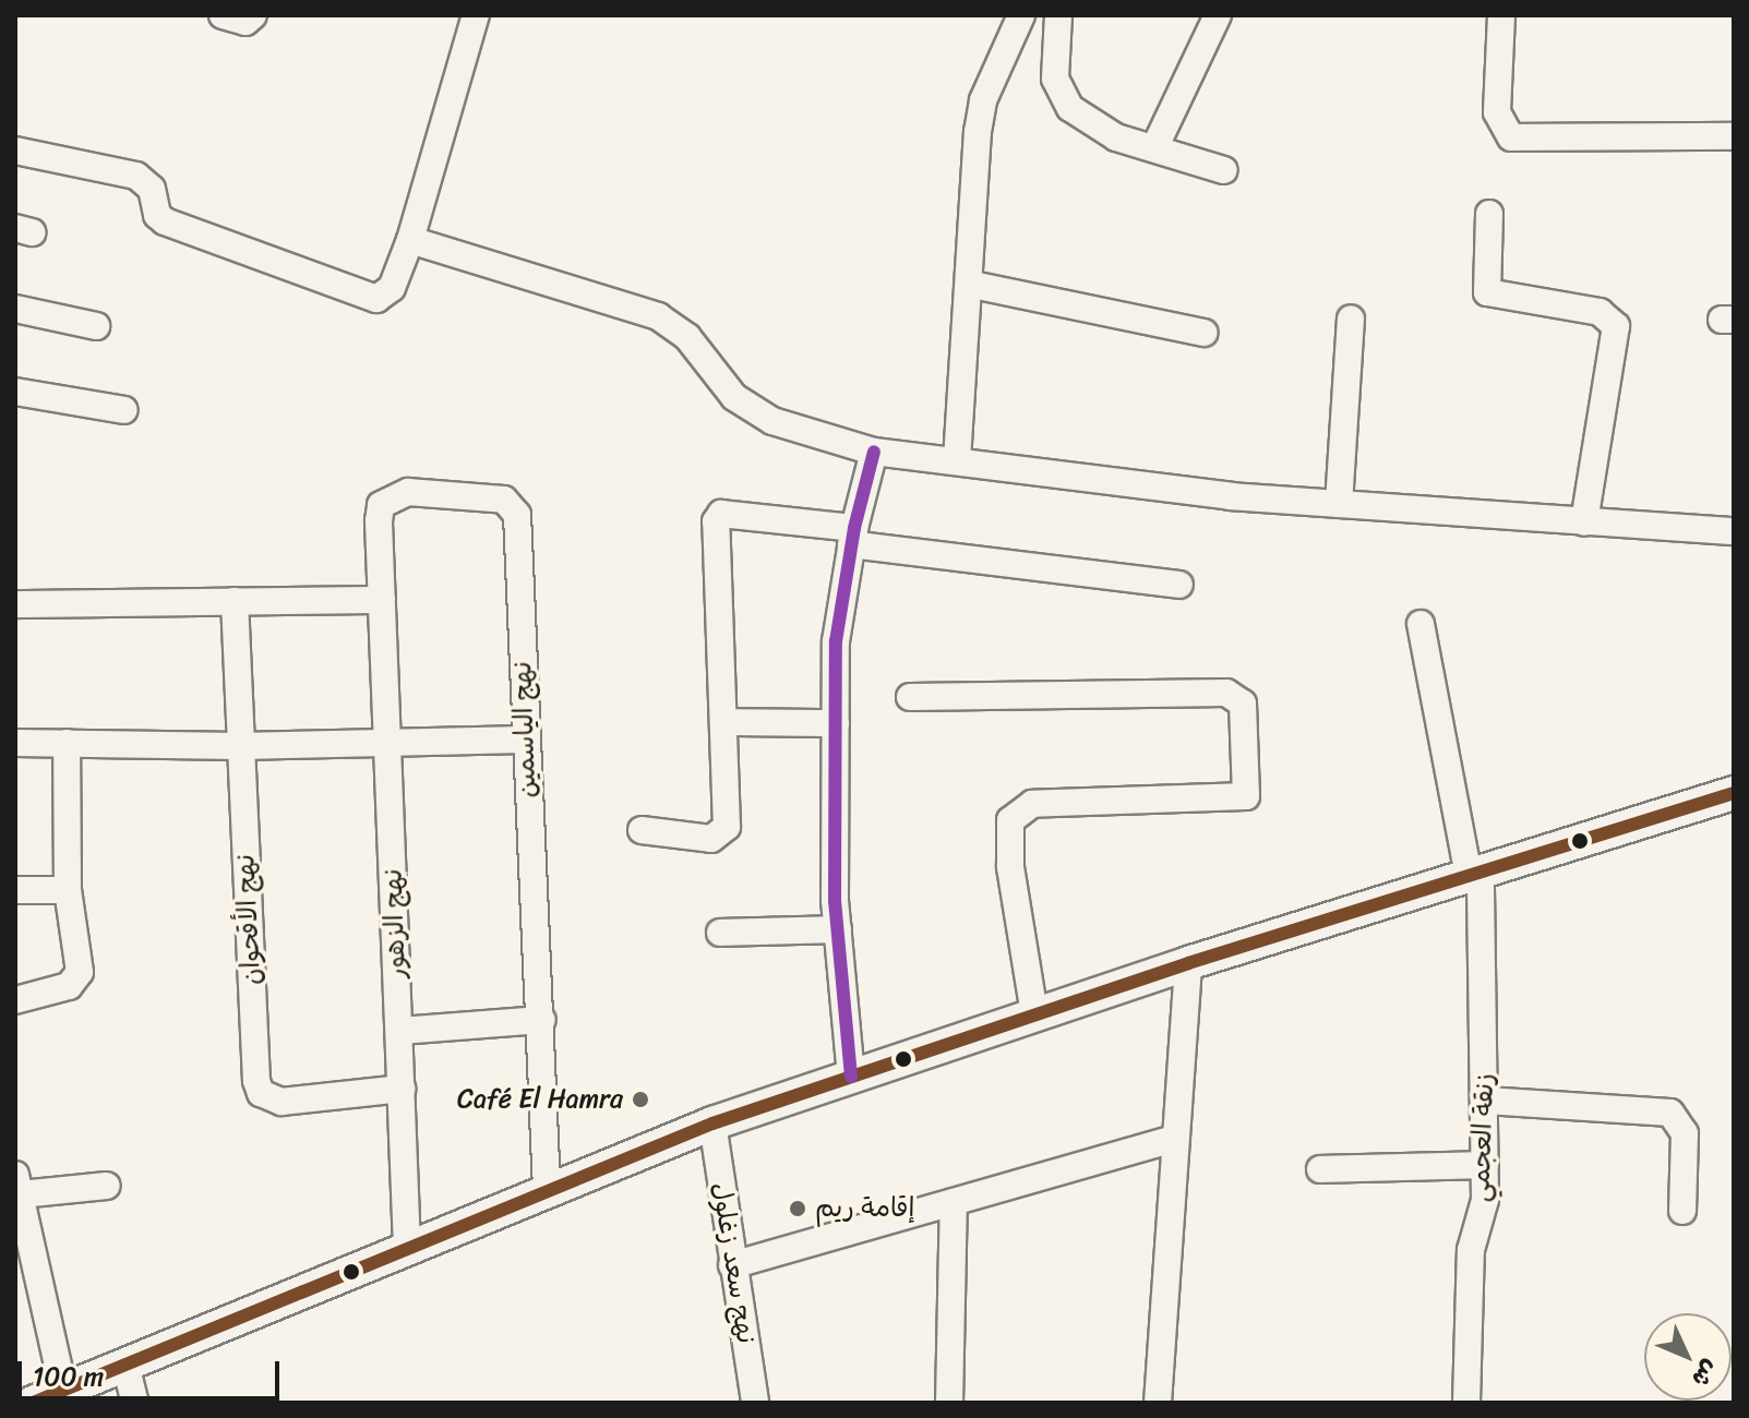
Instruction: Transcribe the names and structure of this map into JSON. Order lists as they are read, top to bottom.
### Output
{
  "streets": {
    "street": [
      "نهج الياسمين",
      "نهج الأقحوان",
      "نهج الزهور",
      "زنقة العجمي",
      "نهج سعد زغلول"
    ]
  },
  "crossings": [
    ["نهج الياسمين", "نهج الزهور"],
    ["نهج الأقحوان", "نهج الزهور"]
  ],
  "places": ["Café El Hamra", "إقامة ريم"],
  "scale_bar": "100 m",
  "north": "bottom right"
}
